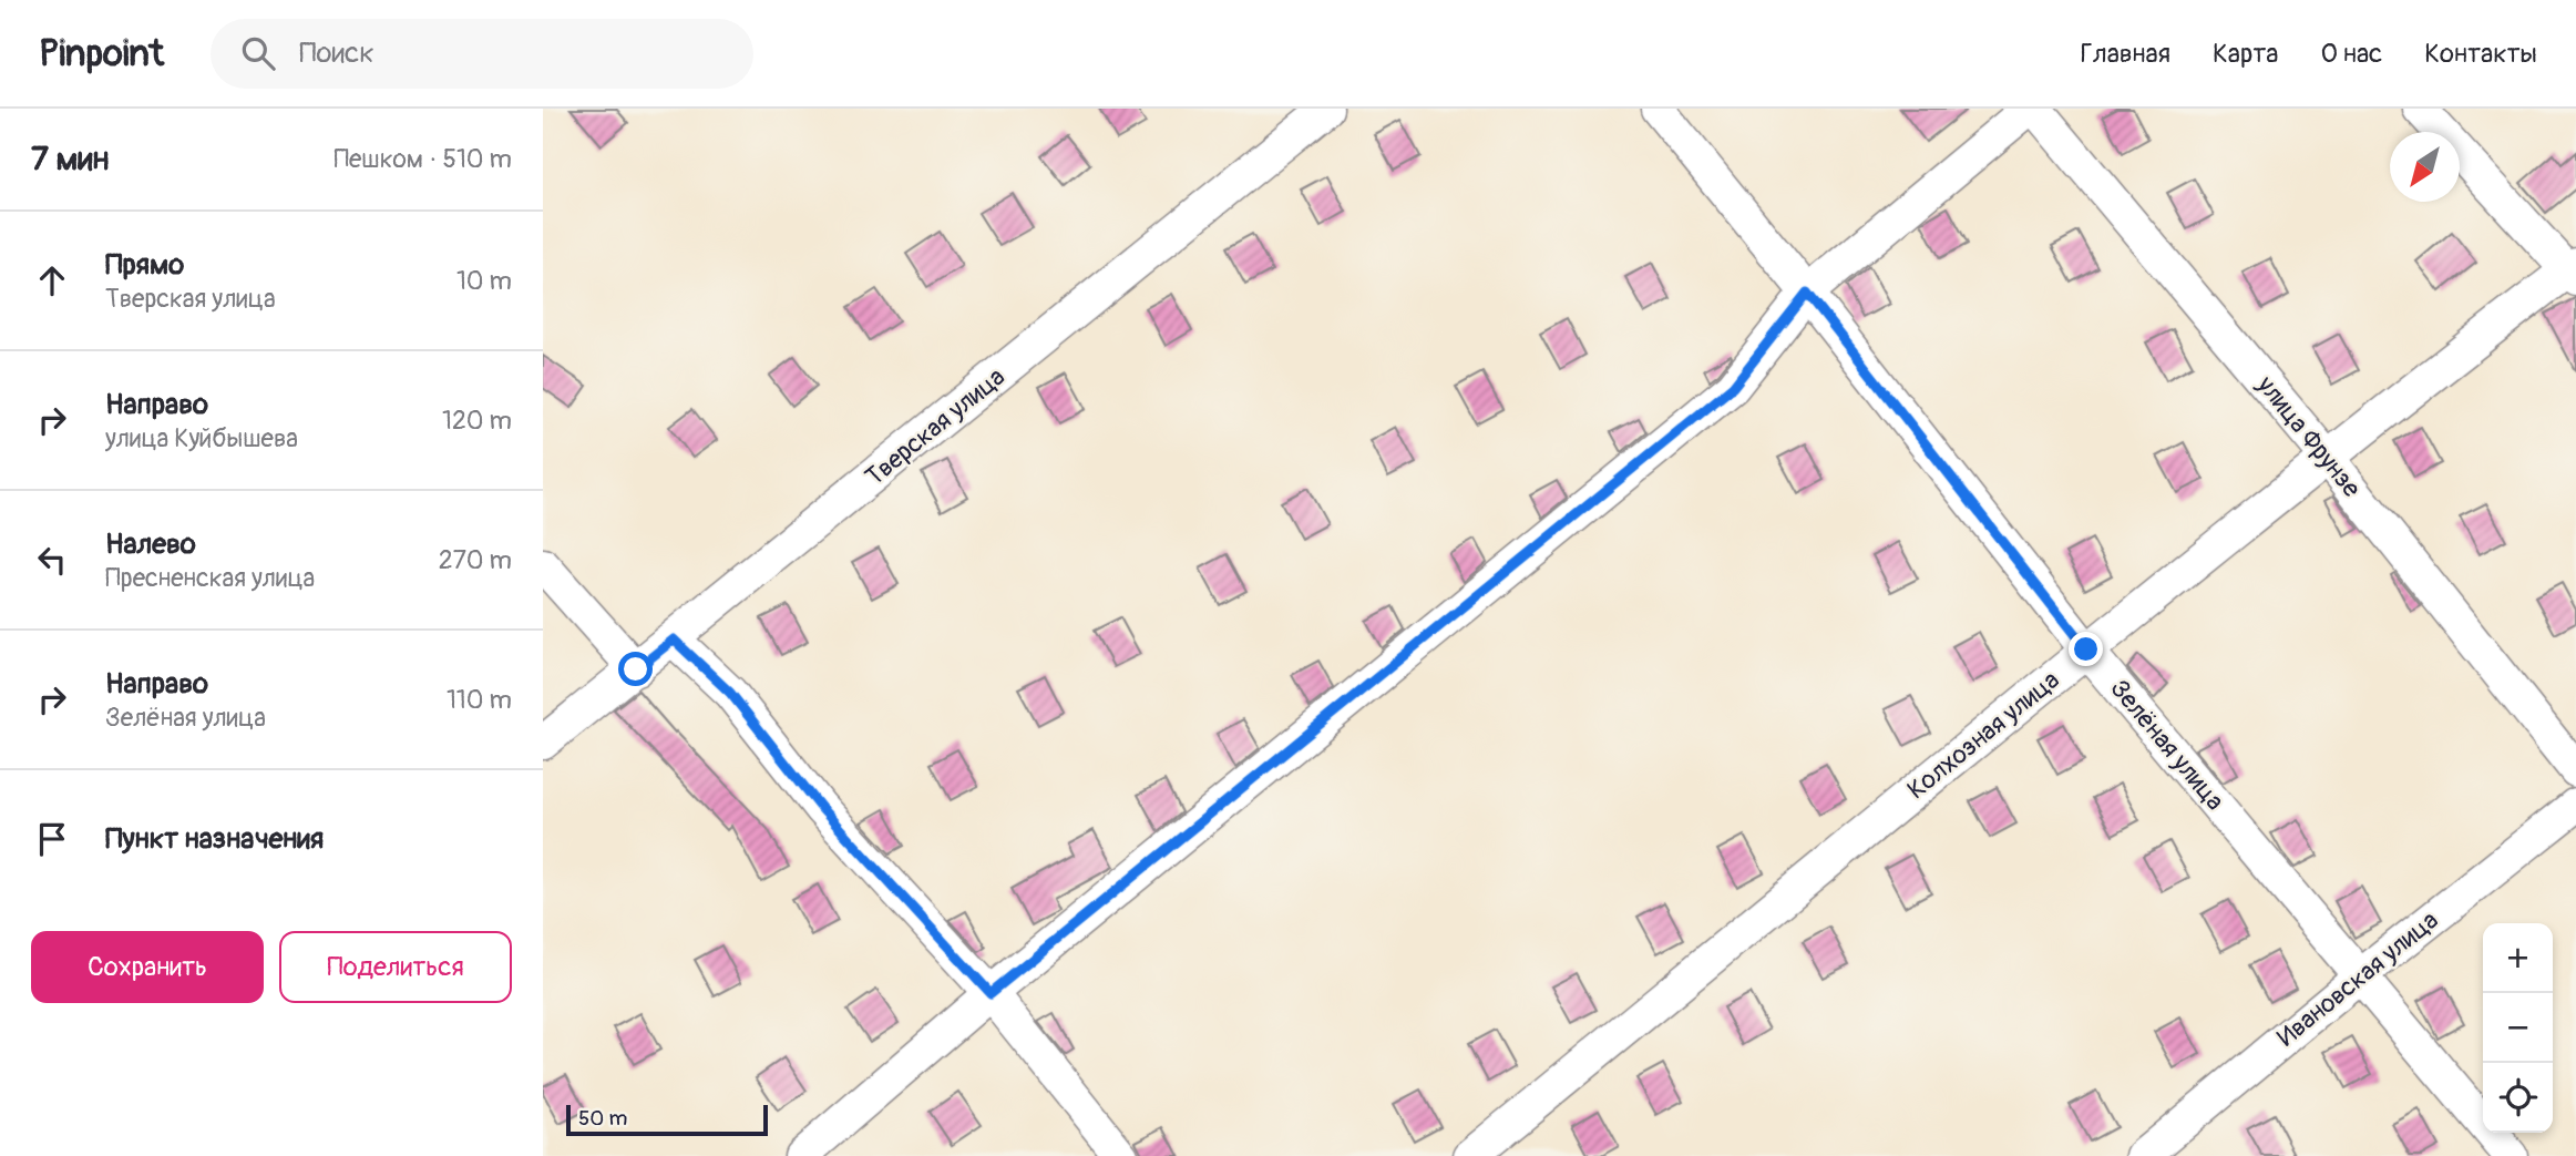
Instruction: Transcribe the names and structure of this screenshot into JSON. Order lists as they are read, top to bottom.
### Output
{
  "streets": {
    "street": [
      "Тверская улица",
      "улица Фрунзе",
      "Колхозная улица",
      "Зелёная улица",
      "Ивановская улица"
    ]
  },
  "crossings": [
    ["улица Фрунзе", "Колхозная улица"],
    ["Колхозная улица", "Зелёная улица"],
    ["Зелёная улица", "Ивановская улица"]
  ],
  "scale_bar": "50 m",
  "north": "bottom left",
  "page": {
    "header": "Pinpoint",
    "search": "Поиск",
    "nav": [
      "Главная",
      "Карта",
      "О нас",
      "Контакты"
    ],
    "heading": ["7 мин", "Пешком · 510 m"],
    "list": [
      ["Прямо", "Тверская улица", "10 m"],
      ["Направо", "улица Куйбышева", "120 m"],
      ["Налево", "Пресненская улица", "270 m"],
      ["Направо", "Зелёная улица", "110 m"],
      "Пункт назначения"
    ],
    "buttons": ["Сохранить", "Поделиться"],
    "map_buttons": ["+", "−"],
    "scale": "50 m"
  }
}
